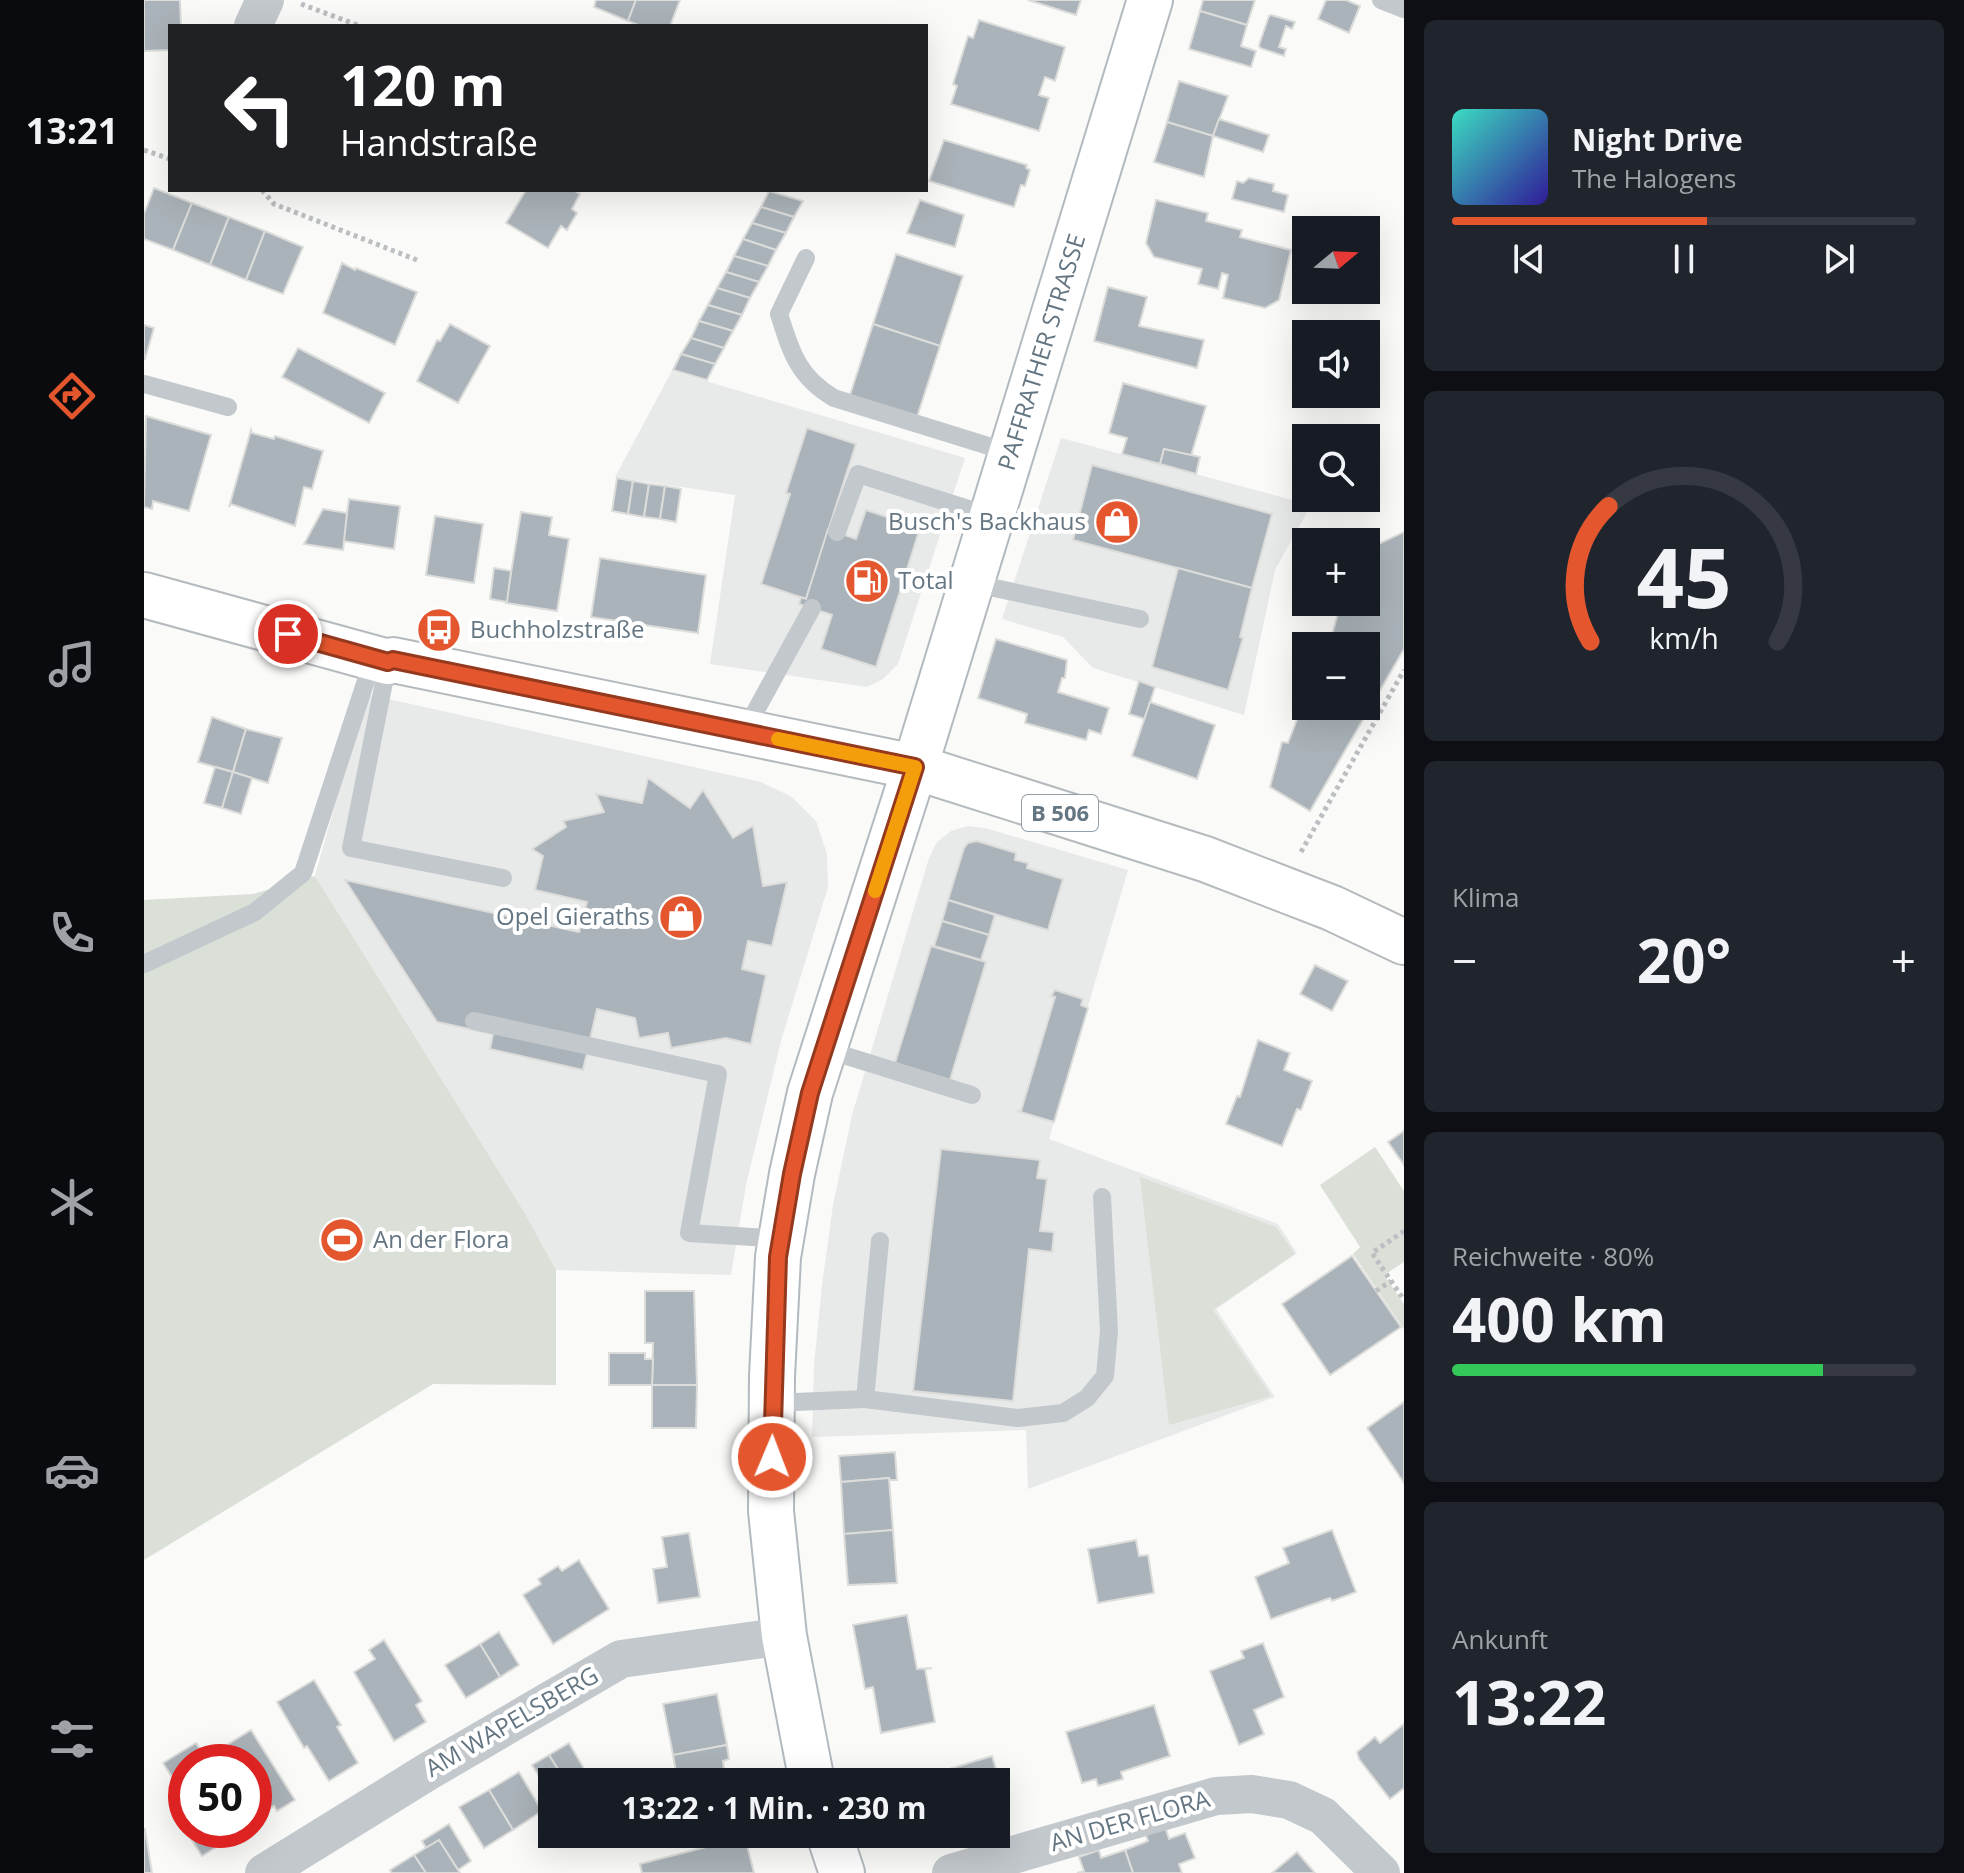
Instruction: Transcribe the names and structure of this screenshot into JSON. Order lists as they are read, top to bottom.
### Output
{
  "streets": {
    "main road": ["PAFFRATHER STRASSE", "B 506"],
    "street": ["AM WAPELSBERG", "AN DER FLORA"]
  },
  "crossings": [
    ["PAFFRATHER STRASSE", "B 506"],
    ["PAFFRATHER STRASSE", "AM WAPELSBERG"]
  ],
  "places": {
    "shop": ["Busch's Backhaus", "Opel Gieraths"],
    "fuel station": ["Total"],
    "bus stop": ["Buchholzstraße"],
    "sports": ["An der Flora"]
  },
  "north": "right",
  "page": {
    "tabs": "13:21",
    "turn": ["120 m", "Handstraße"],
    "song": ["Night Drive", "The Halogens"],
    "map_buttons": ["+", "−"],
    "tile": [
      "Klima",
      ["Reichweite · 80%", "400 km"],
      ["Ankunft", "13:22"]
    ],
    "heat": ["−", "20°", "+"],
    "limit": "50",
    "trip": "13:22 · 1 Min. · 230 m",
    "gauge": ["45", "km/h"]
  }
}
